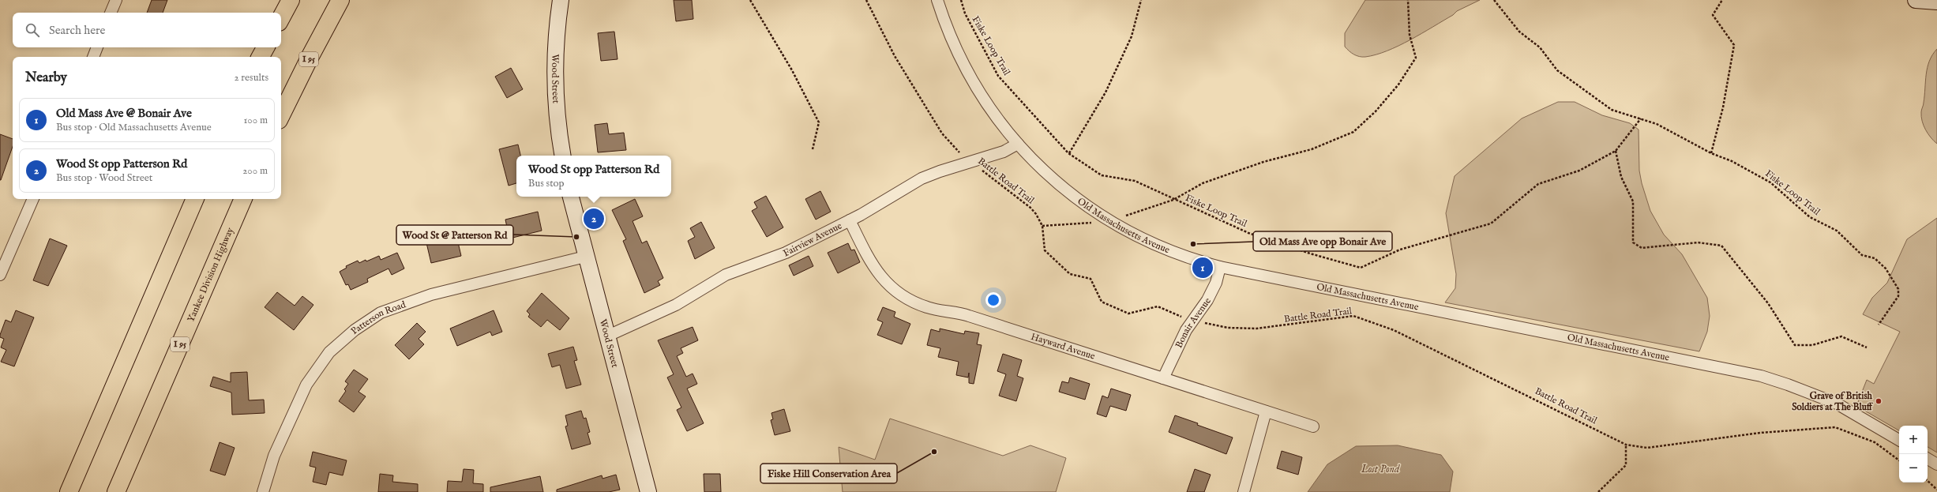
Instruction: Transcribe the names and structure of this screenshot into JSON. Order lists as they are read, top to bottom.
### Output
{
  "streets": {
    "highway": ["I 95", "Yankee Division Highway"],
    "street": [
      "Wood Street",
      "Old Massachusetts Avenue",
      "Fairview Avenue",
      "Patterson Road",
      "Bonair Avenue",
      "Hayward Avenue"
    ],
    "path": ["Fiske Loop Trail", "Battle Road Trail"]
  },
  "crossings": [
    ["Wood Street", "Fairview Avenue"],
    ["Wood Street", "Patterson Road"],
    ["Battle Road Trail", "Fairview Avenue"],
    ["Battle Road Trail", "Bonair Avenue"],
    ["Old Massachusetts Avenue", "Fairview Avenue"],
    ["Old Massachusetts Avenue", "Bonair Avenue"],
    ["Fairview Avenue", "Hayward Avenue"],
    ["Bonair Avenue", "Hayward Avenue"]
  ],
  "water": ["Lost Pond"],
  "places": [
    "Wood St @ Patterson Rd",
    "Old Mass Ave opp Bonair Ave",
    "Grave of British Soldiers at The Bluff",
    "Fiske Hill Conservation Area"
  ],
  "page": {
    "search": "Search here",
    "heading": ["Nearby", "2 results"],
    "list": [
      {
        "mark": "1",
        "name": "Old Mass Ave @ Bonair Ave",
        "note": "Bus stop · Old Massachusetts Avenue",
        "value": "100 m"
      },
      {
        "mark": "2",
        "name": "Wood St opp Patterson Rd",
        "note": "Bus stop · Wood Street",
        "value": "200 m"
      }
    ],
    "popup": ["Wood St opp Patterson Rd", "Bus stop"],
    "pins": ["2", "1"],
    "map_buttons": ["+", "−"]
  }
}
